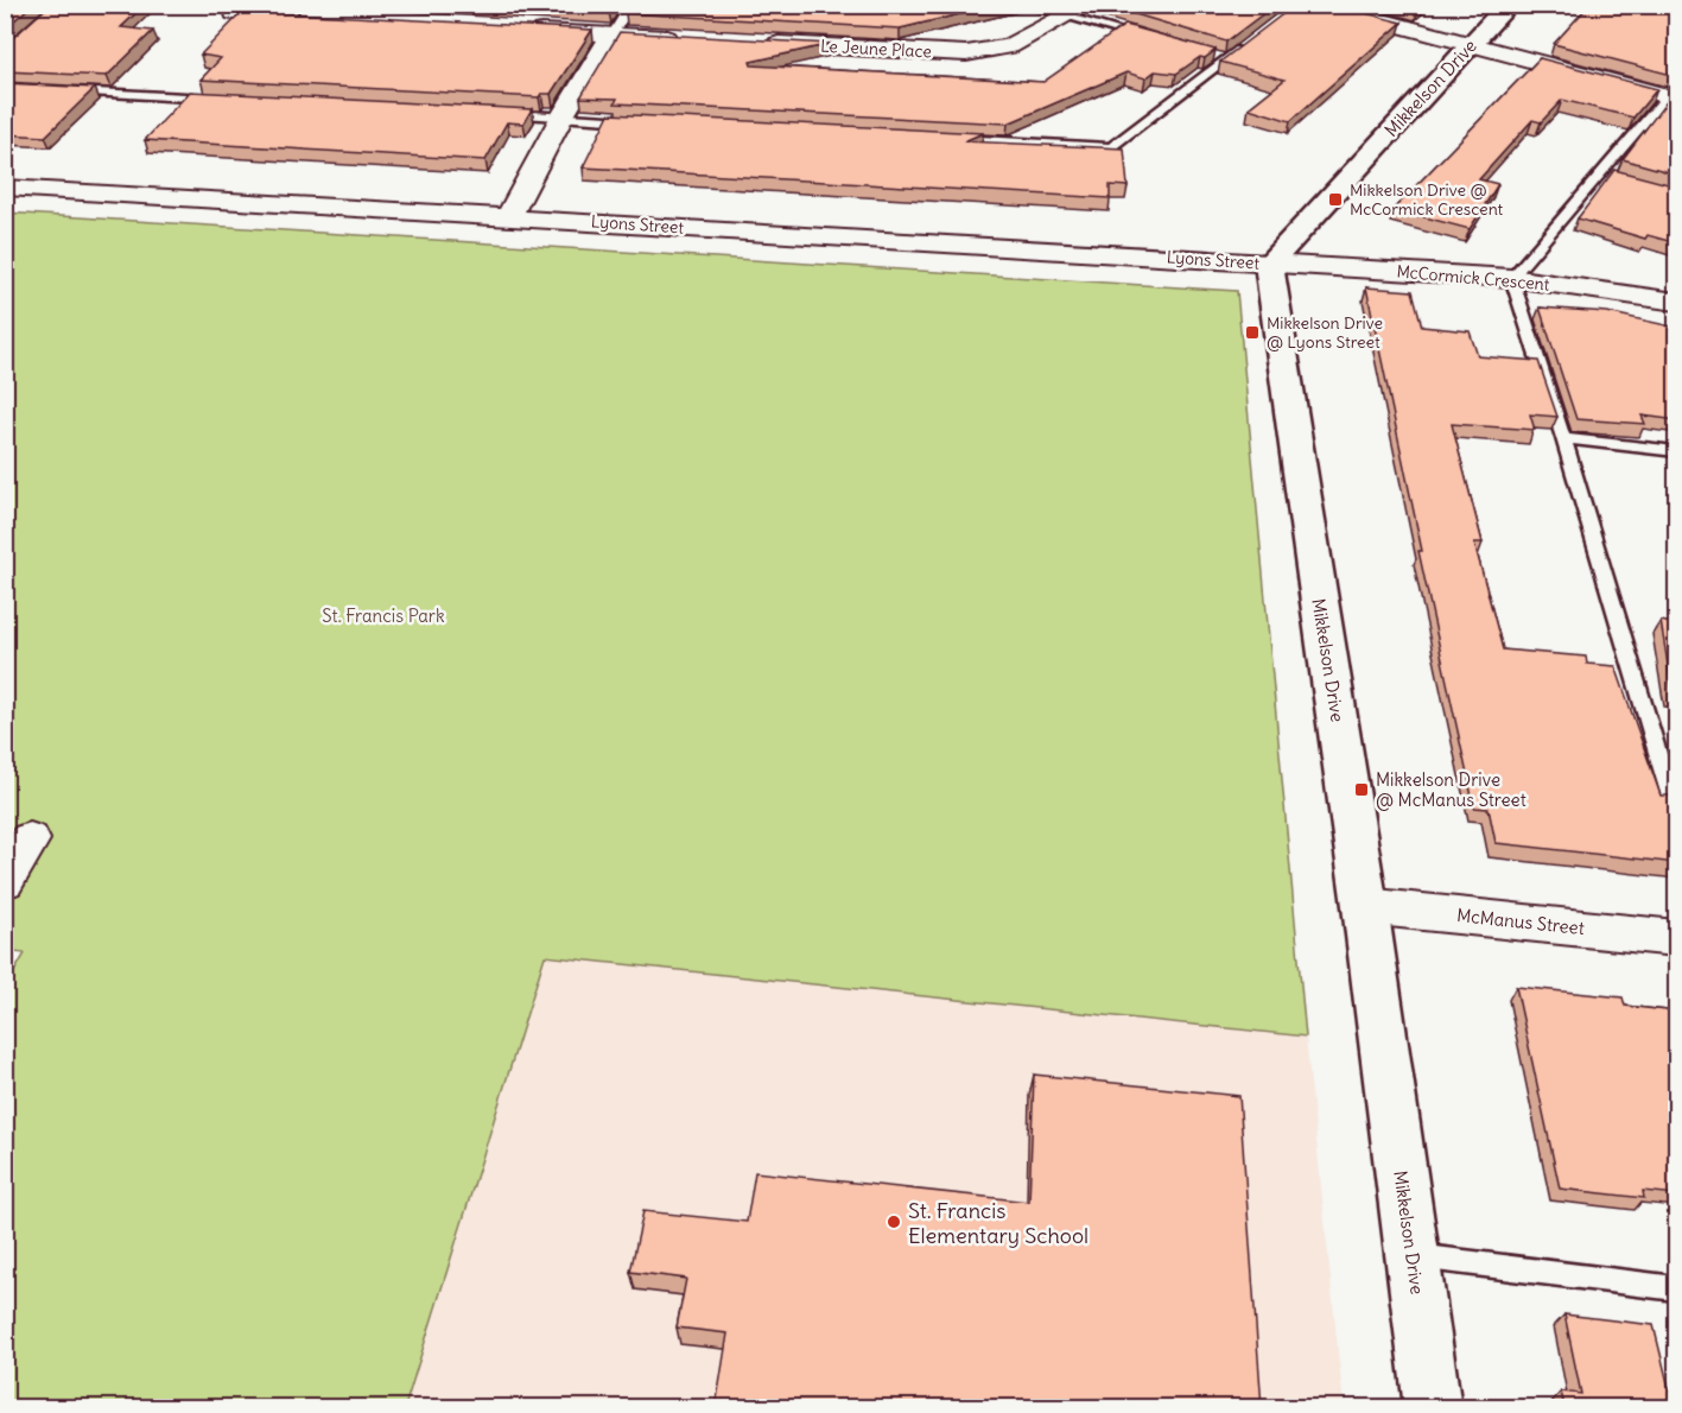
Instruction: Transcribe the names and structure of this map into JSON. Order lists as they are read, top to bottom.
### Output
{
  "streets": {
    "street": [
      "Le Jeune Place",
      "Mikkelson Drive",
      "Lyons Street",
      "McCormick Crescent",
      "McManus Street"
    ]
  },
  "crossings": [
    ["Mikkelson Drive", "Lyons Street"],
    ["Mikkelson Drive", "McCormick Crescent"],
    ["Mikkelson Drive", "McManus Street"],
    ["Lyons Street", "McCormick Crescent"]
  ],
  "parks": ["St. Francis Park"],
  "places": {
    "transit": ["Mikkelson Drive @ McCormick Crescent", "Mikkelson Drive @ Lyons Street", "Mikkelson Drive @ McManus Street"],
    "other": ["St. Francis Elementary School"]
  }
}
